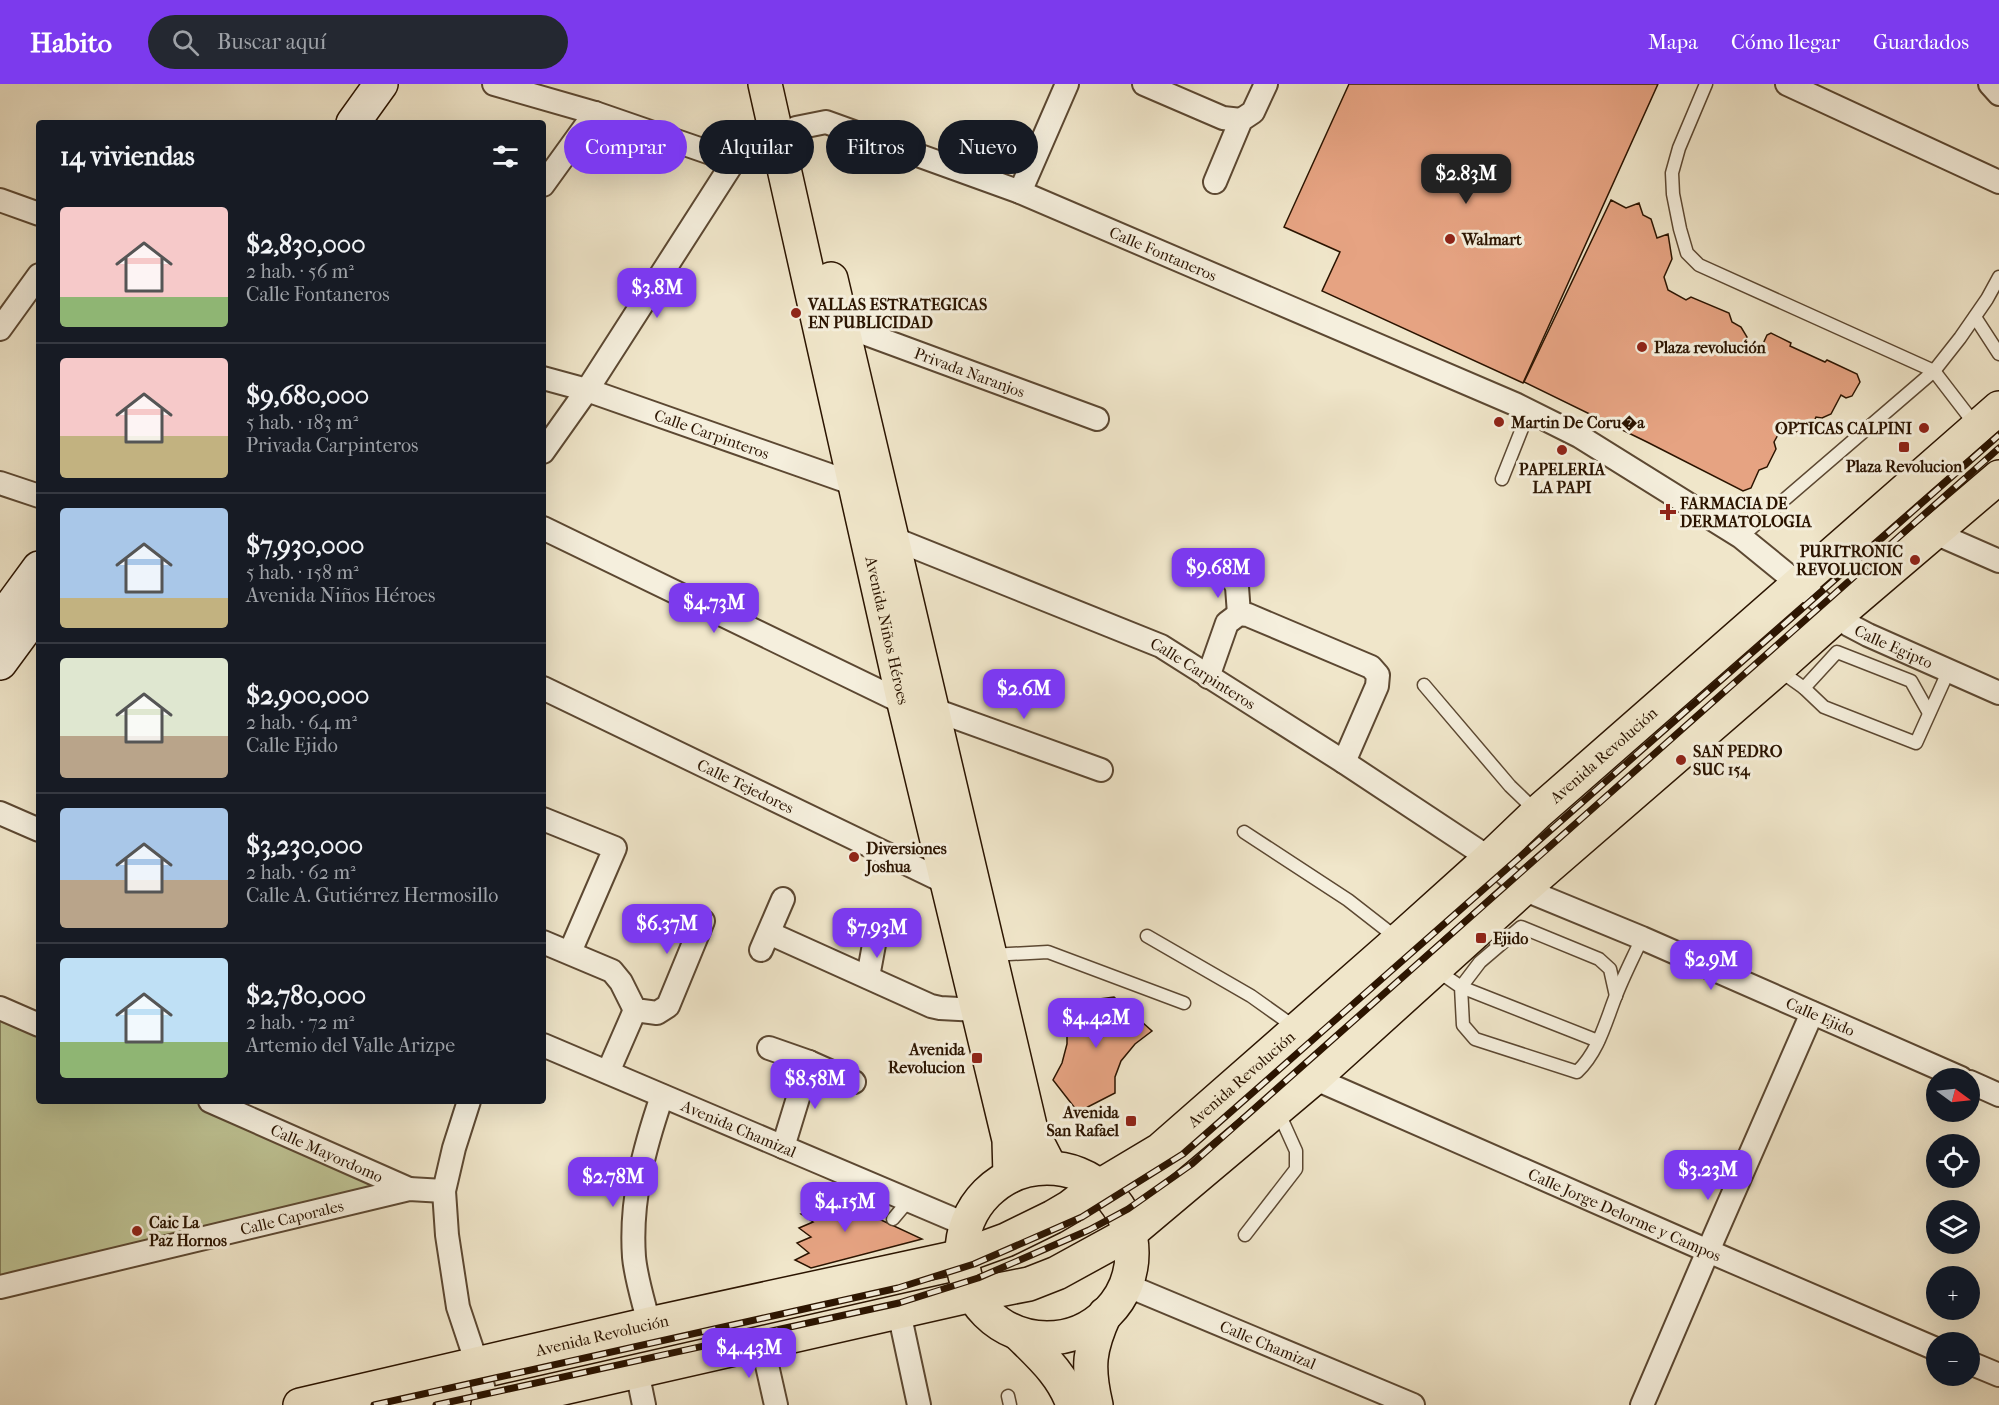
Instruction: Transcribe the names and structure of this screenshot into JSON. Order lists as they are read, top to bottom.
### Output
{
  "streets": {
    "main road": ["Avenida Niños Héroes", "Avenida Revolución"],
    "street": [
      "Calle Fontaneros",
      "Privada Naranjos",
      "Calle Carpinteros",
      "Calle Egipto",
      "Calle Tejedores",
      "Calle Ejido",
      "Avenida Chamizal",
      "Calle Mayordomo",
      "Calle Jorge Delorme y Campos",
      "Calle Caporales",
      "Calle Chamizal"
    ]
  },
  "crossings": [
    ["Calle Fontaneros", "Calle Egipto"],
    ["Calle Fontaneros", "Avenida Revolución"],
    ["Privada Naranjos", "Avenida Niños Héroes"],
    ["Calle Carpinteros", "Avenida Niños Héroes"],
    ["Calle Carpinteros", "Avenida Revolución"],
    ["Calle Carpinteros", "Calle Ejido"],
    ["Avenida Niños Héroes", "Calle Tejedores"],
    ["Calle Egipto", "Avenida Revolución"],
    ["Avenida Revolución", "Calle Ejido"],
    ["Avenida Revolución", "Avenida Chamizal"],
    ["Calle Mayordomo", "Calle Caporales"]
  ],
  "places": {
    "other": [
      "Walmart",
      "VALLAS ESTRATEGICAS EN PUBLICIDAD",
      "Plaza revolución",
      "Martin De Coru�a",
      "OPTICAS CALPINI",
      "PAPELERIA LA PAPI",
      "PURITRONIC REVOLUCION",
      "SAN PEDRO SUC 154",
      "Diversiones Joshua",
      "Caic La Paz Hornos"
    ],
    "transit": [
      "Plaza Revolucion",
      "Ejido",
      "Avenida Revolucion",
      "Avenida San Rafael"
    ],
    "health": ["FARMACIA DE DERMATOLOGIA"]
  },
  "north": "right",
  "page": {
    "header": "Habito",
    "search": "Buscar aquí",
    "nav": ["Mapa", "Cómo llegar", "Guardados"],
    "chip": [
      "Comprar",
      "Alquilar",
      "Filtros",
      "Nuevo"
    ],
    "heading": "14 viviendas",
    "price": [
      "$2.83M",
      "$3.8M",
      "$9.68M",
      "$4.73M",
      "$2.6M",
      "$6.37M",
      "$7.93M",
      "$2.9M",
      "$4.42M",
      "$8.58M",
      "$3.23M",
      "$2.78M",
      "$4.15M",
      "$4.43M"
    ],
    "list": [
      {
        "name": "$2,830,000",
        "note": "2 hab. · 56 m² · Calle Fontaneros"
      },
      {
        "name": "$9,680,000",
        "note": "5 hab. · 183 m² · Privada Carpinteros"
      },
      {
        "name": "$7,930,000",
        "note": "5 hab. · 158 m² · Avenida Niños Héroes"
      },
      {
        "name": "$2,900,000",
        "note": "2 hab. · 64 m² · Calle Ejido"
      },
      {
        "name": "$3,230,000",
        "note": "2 hab. · 62 m² · Calle A. Gutiérrez Hermosillo"
      },
      {
        "name": "$2,780,000",
        "note": "2 hab. · 72 m² · Artemio del Valle Arizpe"
      }
    ],
    "map_buttons": ["+", "−"]
  }
}
